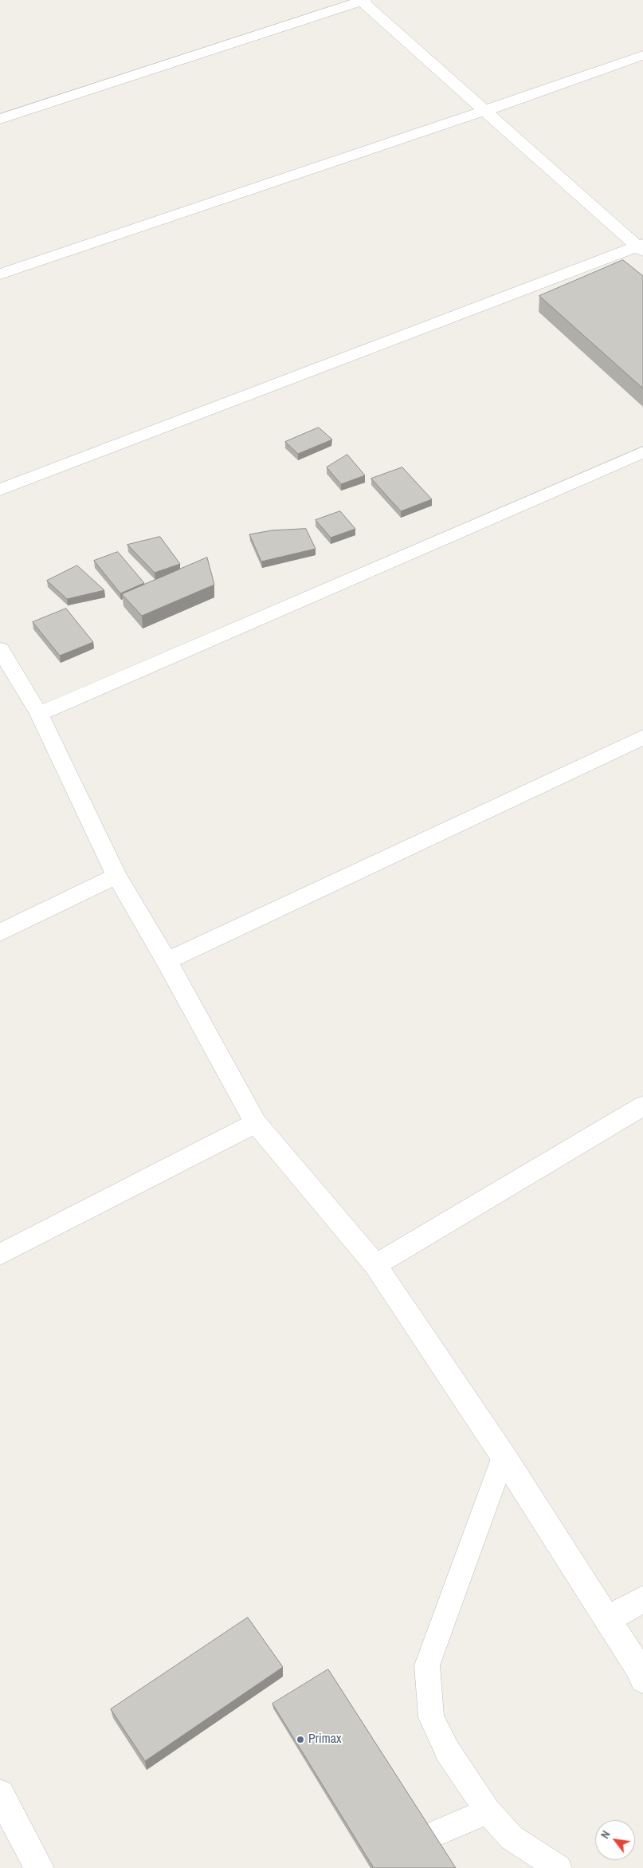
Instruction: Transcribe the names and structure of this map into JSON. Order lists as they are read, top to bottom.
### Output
{
  "places": ["Primax"],
  "north": "top left"
}
